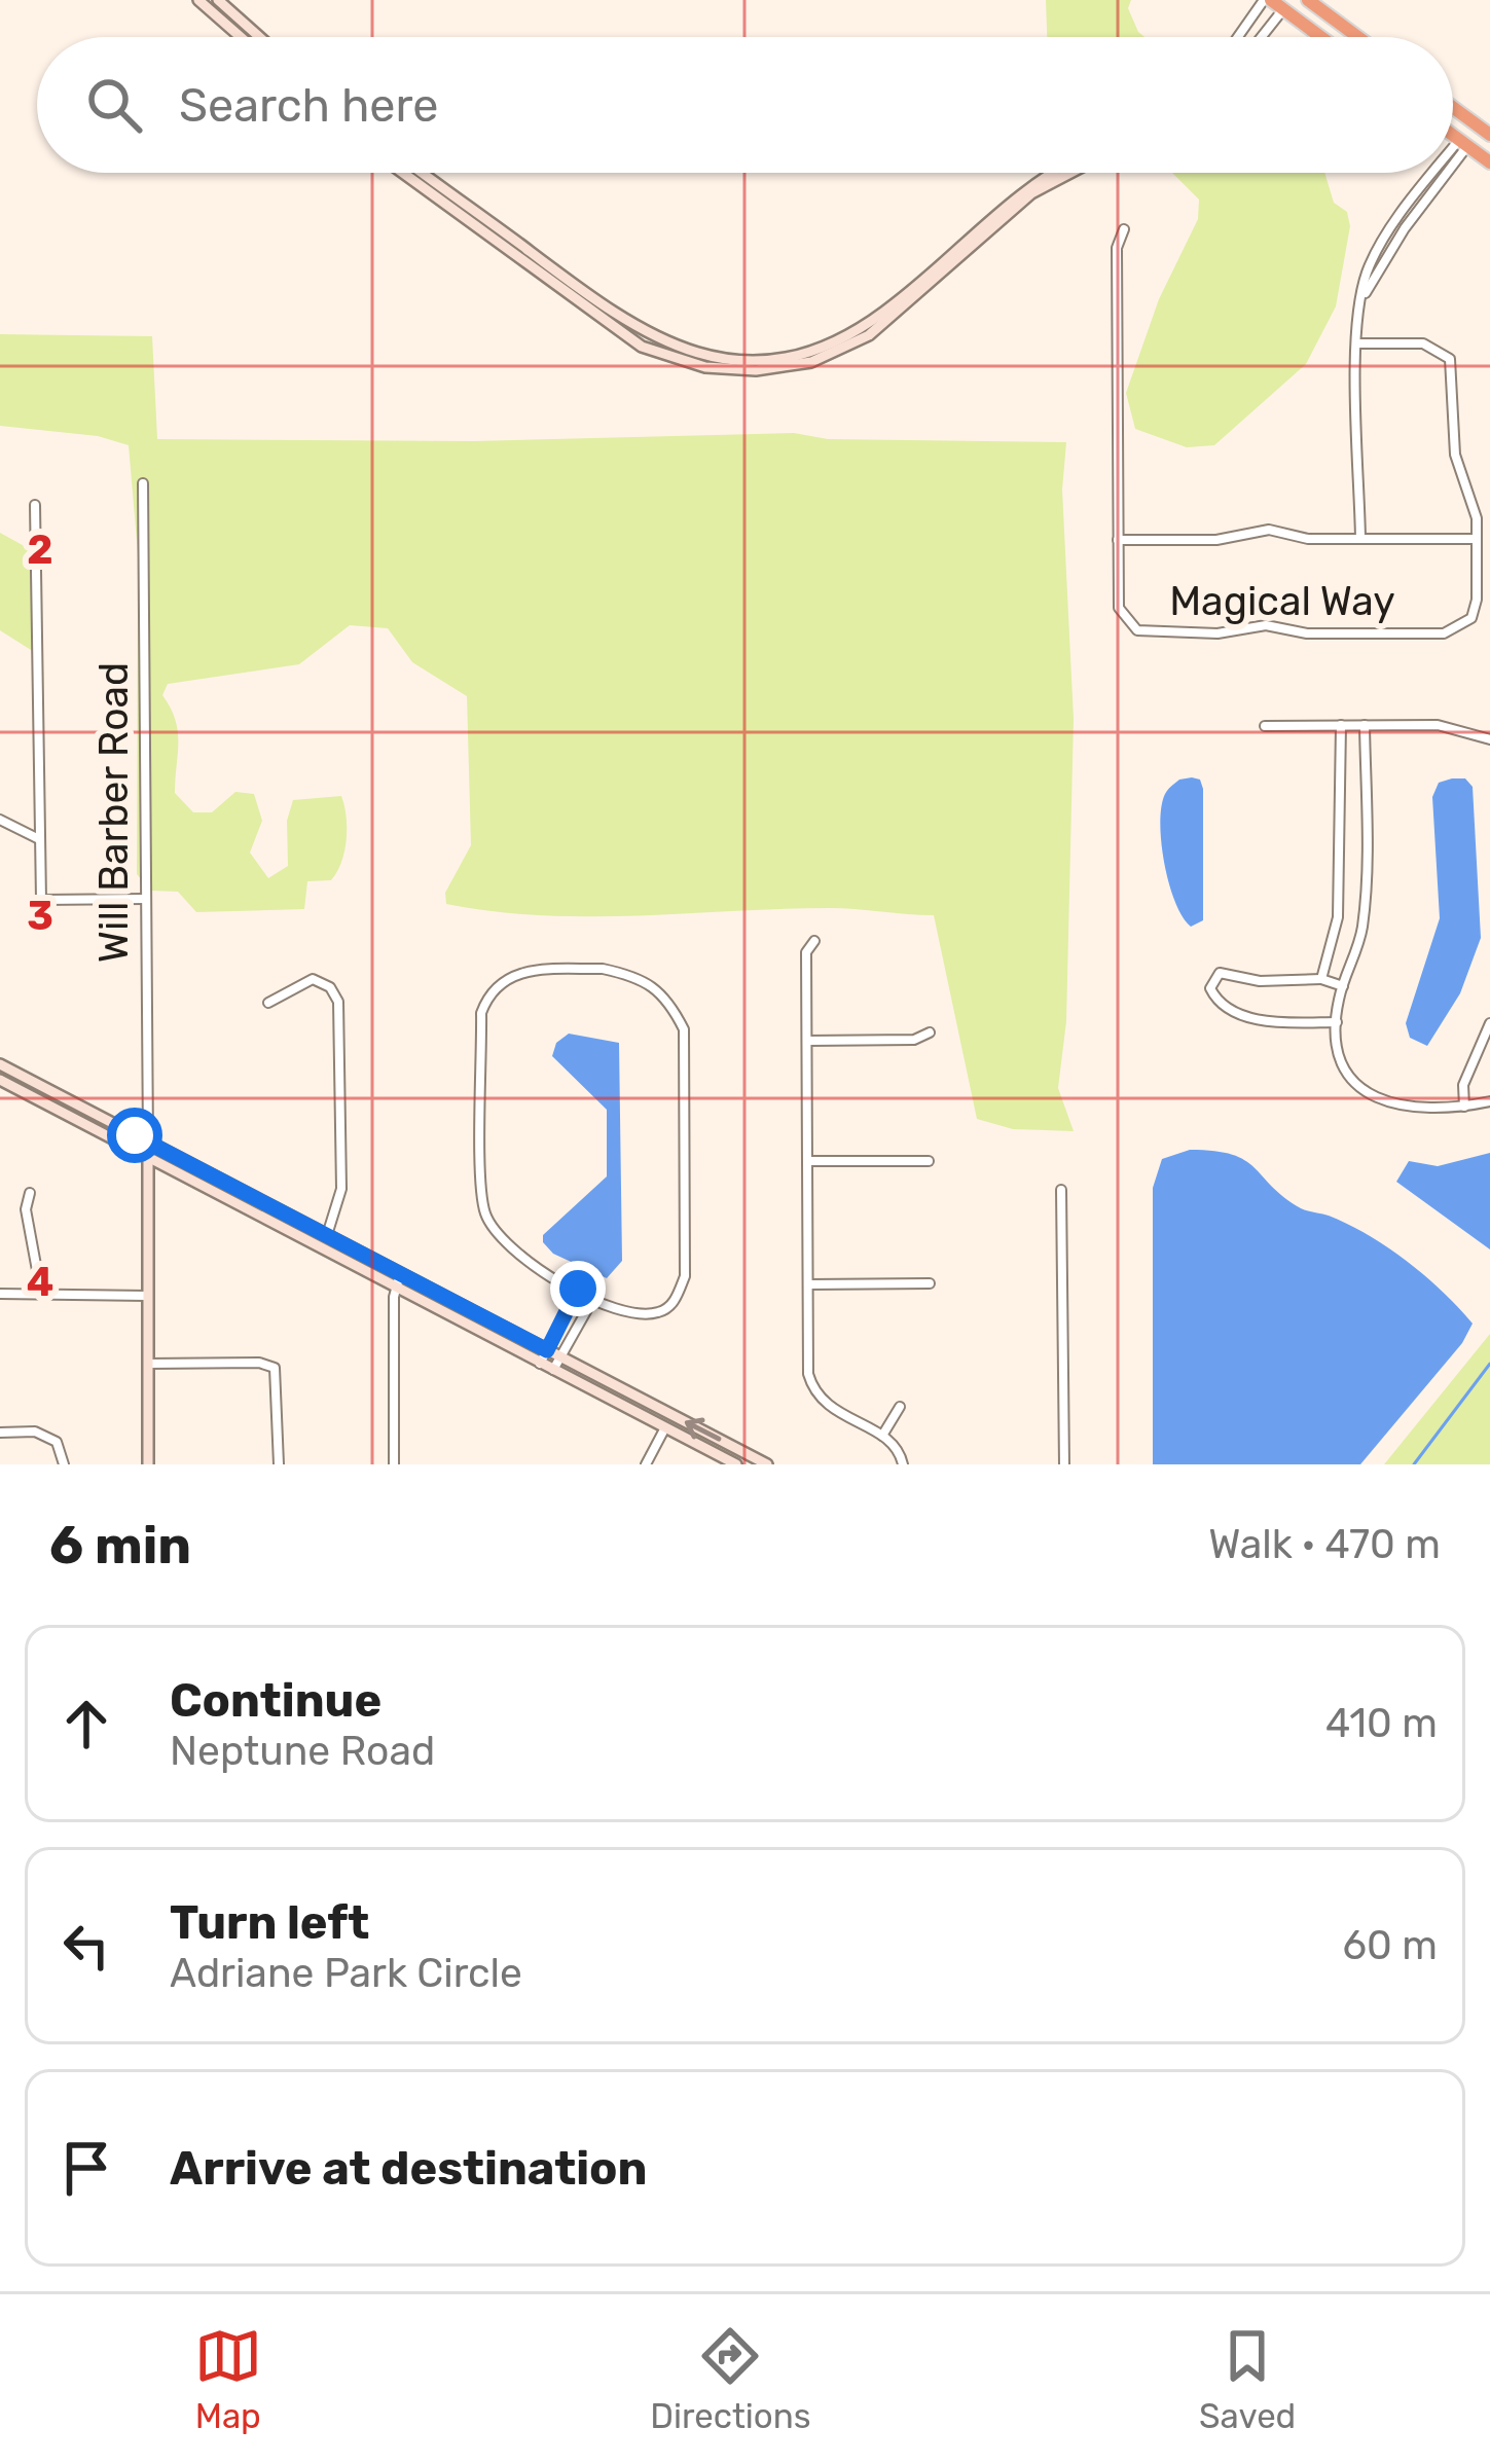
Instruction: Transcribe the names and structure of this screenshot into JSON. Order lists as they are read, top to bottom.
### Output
{
  "streets": {
    "street": ["Magical Way", "Will Barber Road"]
  },
  "page": {
    "search": "Search here",
    "heading": ["6 min", "Walk · 470 m"],
    "list": [
      ["Continue", "Neptune Road", "410 m"],
      ["Turn left", "Adriane Park Circle", "60 m"],
      "Arrive at destination"
    ],
    "nav": ["Map", "Directions", "Saved"]
  },
  "grid": {
    "rows": ["2", "3", "4"]
  }
}
